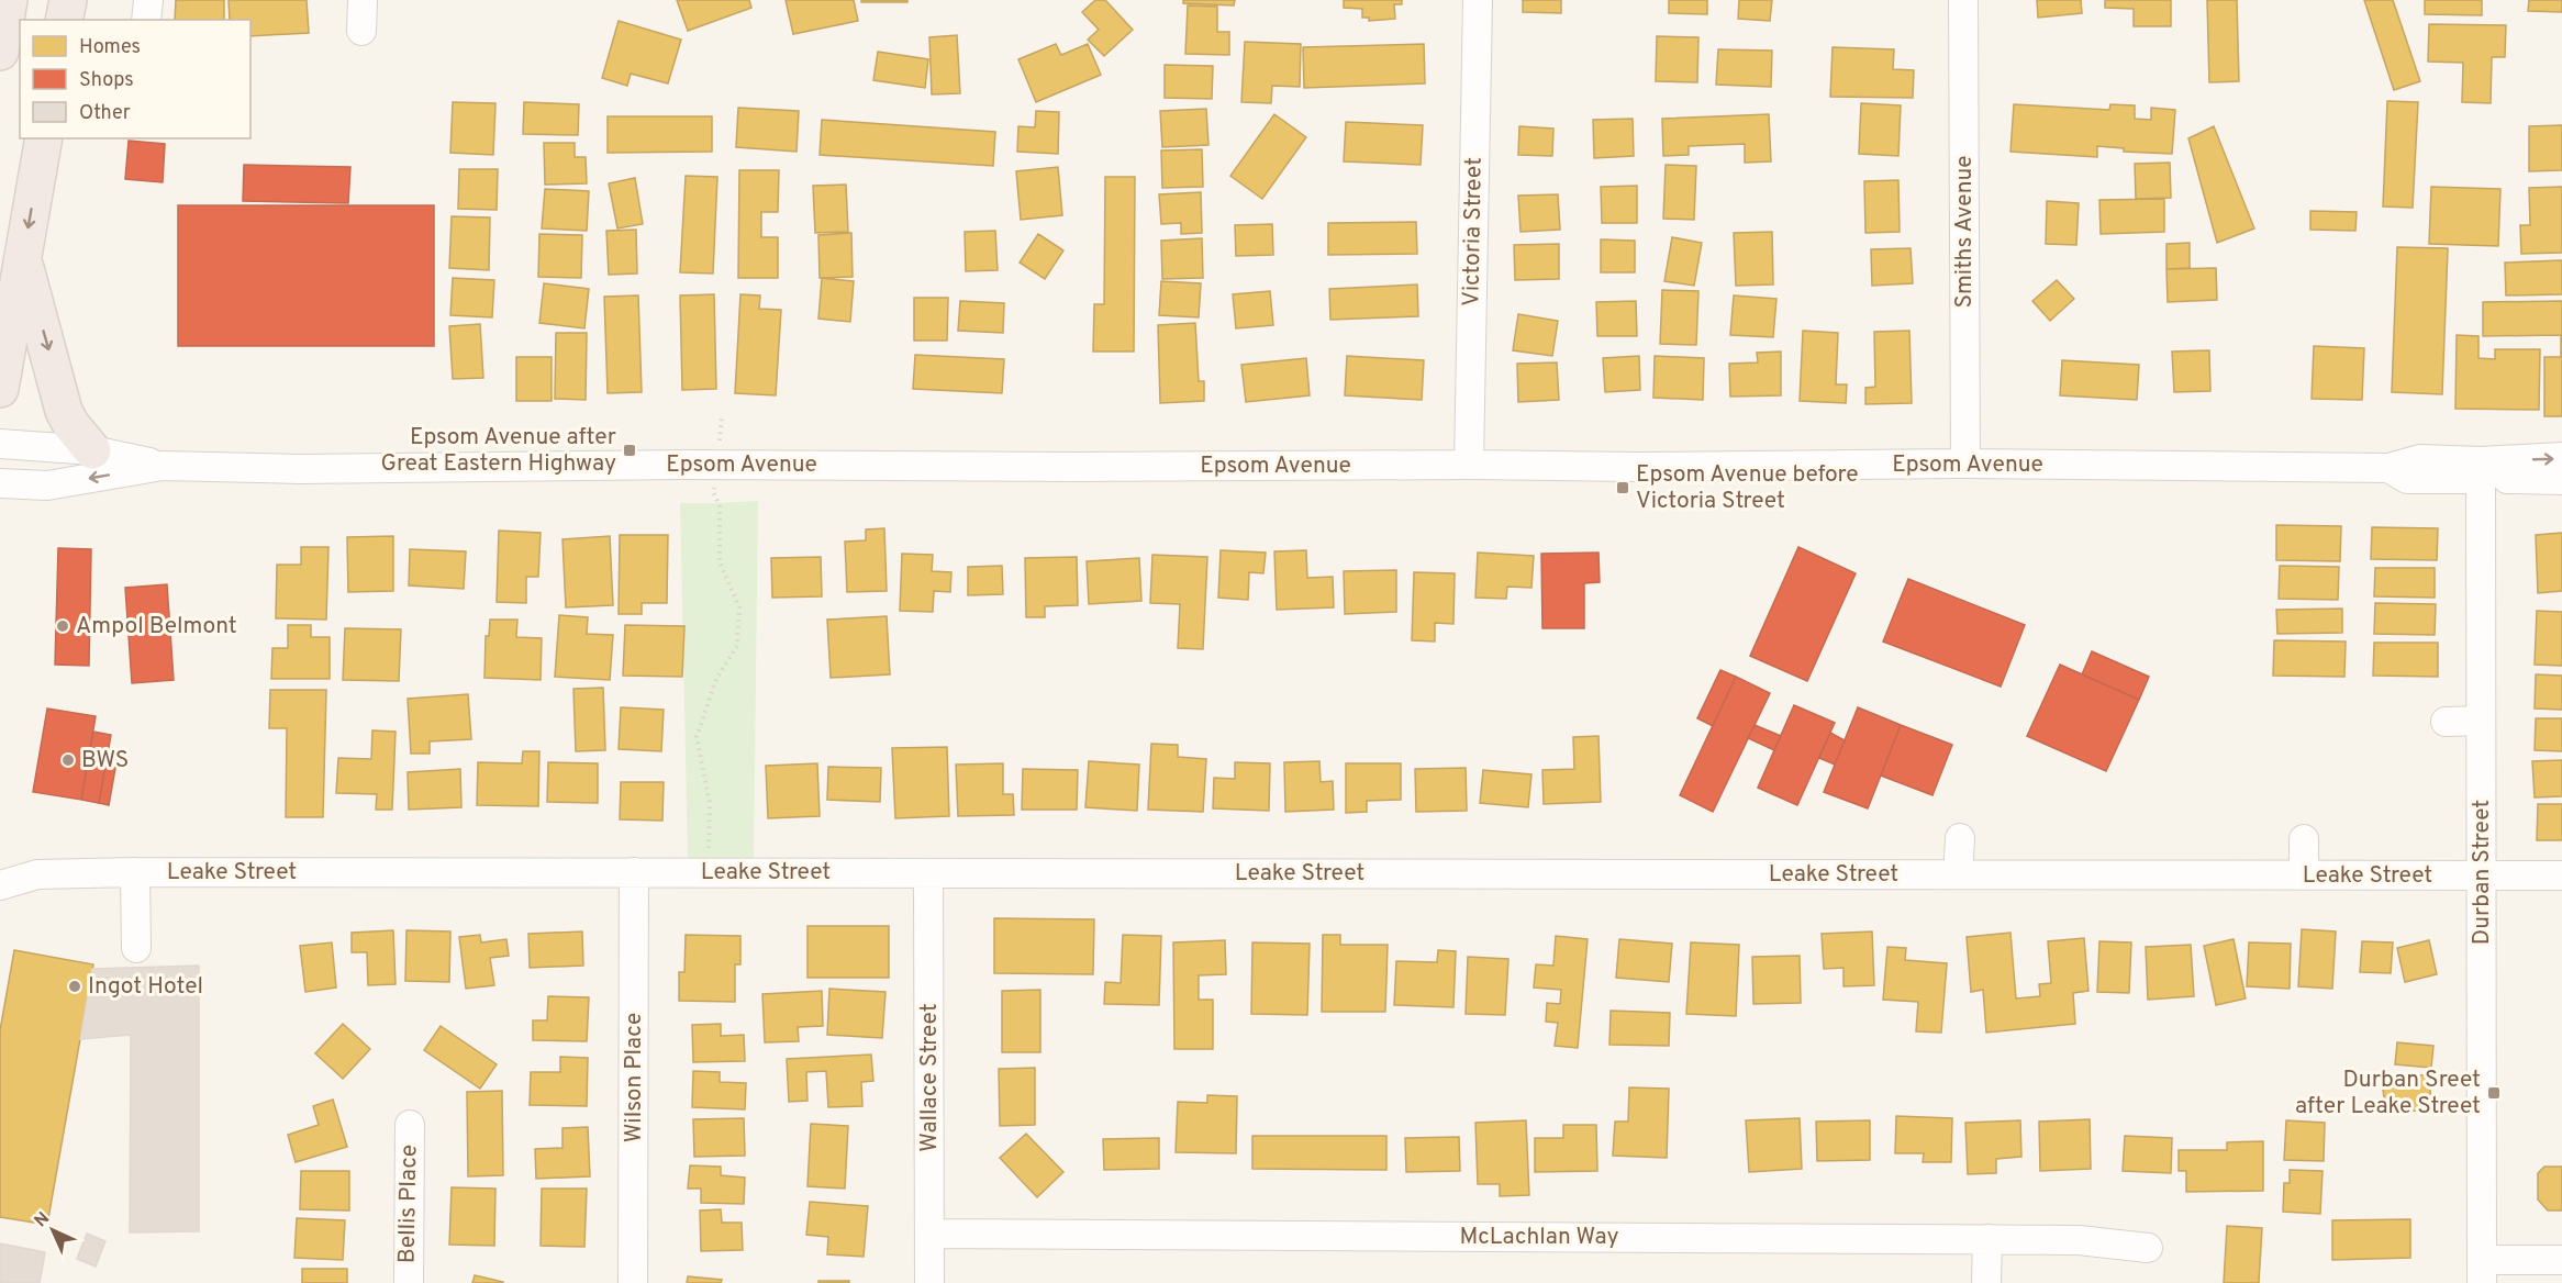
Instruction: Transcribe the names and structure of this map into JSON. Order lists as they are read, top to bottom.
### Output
{
  "streets": {
    "street": [
      "Victoria Street",
      "Smiths Avenue",
      "Epsom Avenue",
      "Leake Street",
      "Durban Street",
      "Wilson Place",
      "Wallace Street",
      "Bellis Place",
      "McLachlan Way"
    ]
  },
  "crossings": [
    ["Victoria Street", "Epsom Avenue"],
    ["Smiths Avenue", "Epsom Avenue"],
    ["Epsom Avenue", "Durban Street"],
    ["Leake Street", "Durban Street"],
    ["Leake Street", "Wilson Place"],
    ["Leake Street", "Wallace Street"],
    ["Wallace Street", "McLachlan Way"]
  ],
  "places": {
    "transit": ["Epsom Avenue after Great Eastern Highway", "Epsom Avenue before Victoria Street", "Durban Sreet after Leake Street"],
    "other": ["Ampol Belmont", "BWS", "Ingot Hotel"]
  },
  "legend": ["Homes", "Shops", "Other"],
  "north": "top left"
}
